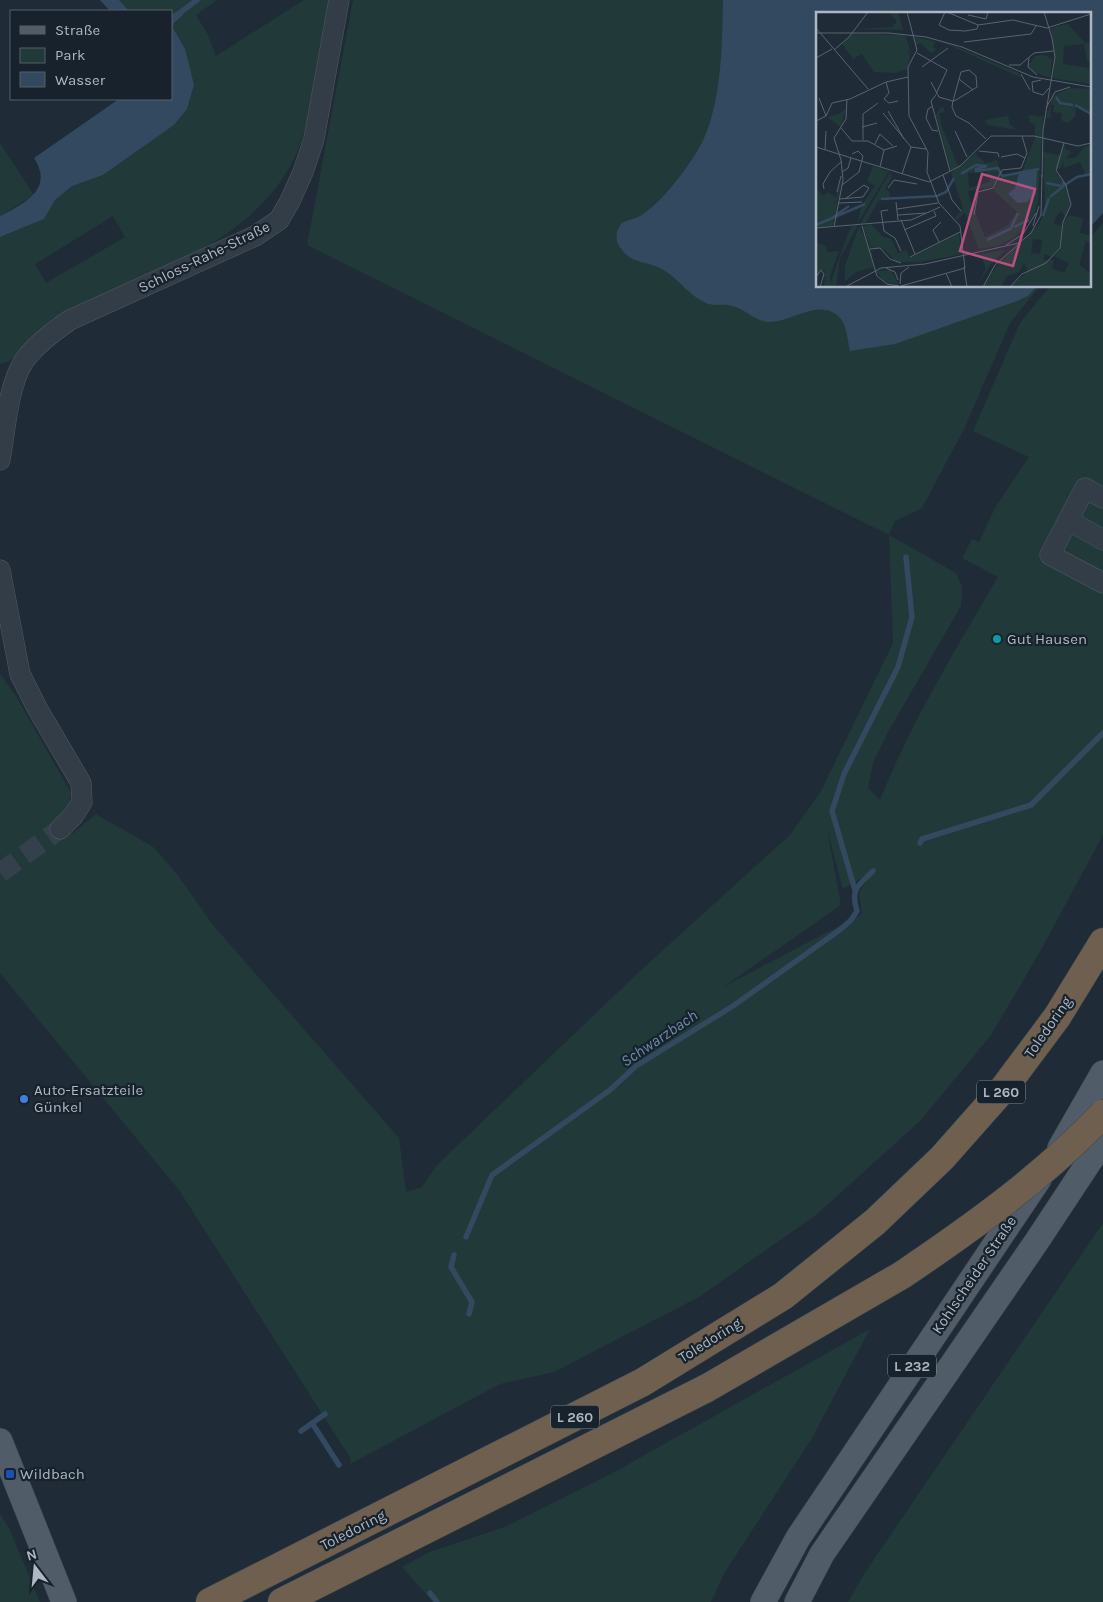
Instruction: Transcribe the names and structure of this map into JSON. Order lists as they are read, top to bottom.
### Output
{
  "streets": {
    "highway": ["Toledoring", "L 260"],
    "main road": ["Kohlscheider Straße", "L 232"],
    "street": ["Schloss-Rahe-Straße"]
  },
  "water": ["Schwarzbach"],
  "places": {
    "other": ["Gut Hausen", "Auto-Ersatzteile Günkel"],
    "transit": ["Wildbach"]
  },
  "legend": ["Straße", "Park", "Wasser"],
  "north": "top"
}
